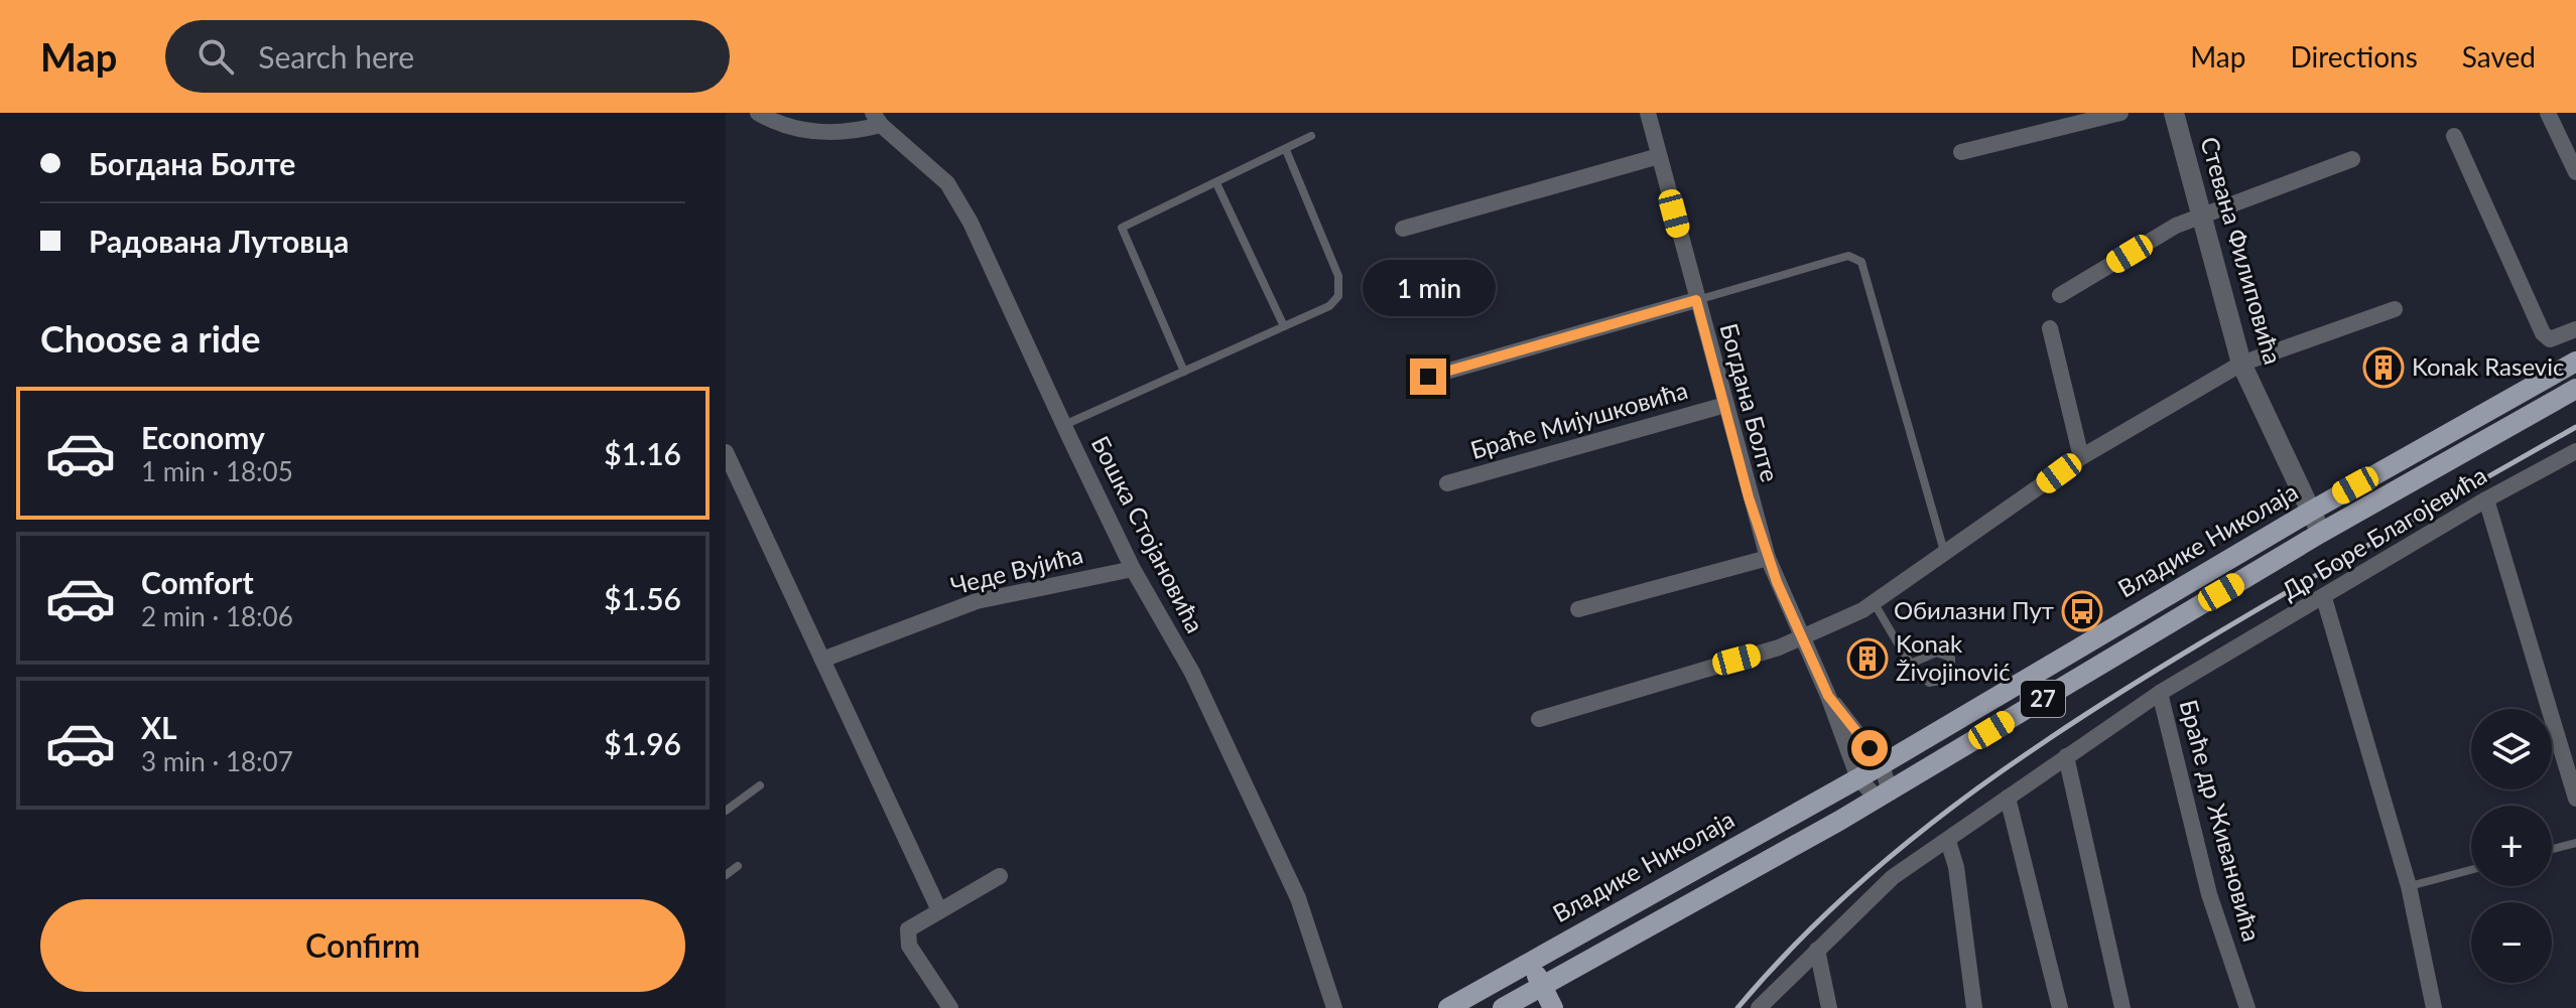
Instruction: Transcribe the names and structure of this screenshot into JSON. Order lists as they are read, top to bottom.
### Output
{
  "streets": {
    "main road": ["Владике Николаја", "27"],
    "street": [
      "Стевана Филиповића",
      "Богдана Болте",
      "Браће Мијушковића",
      "Др Боре Благојевића",
      "Бошка Стојановића",
      "Чеде Вујића",
      "Браће др Живановића"
    ]
  },
  "crossings": [
    ["Стевана Филиповића", "Владике Николаја"],
    ["Богдана Болте", "Браће Мијушковића"],
    ["Богдана Болте", "Владике Николаја"],
    ["Др Боре Благојевића", "Браће др Живановића"],
    ["Бошка Стојановића", "Чеде Вујића"]
  ],
  "places": {
    "building": ["Konak Rasevic", "Konak Živojinović"],
    "bus stop": ["Обилазни Пут"]
  },
  "page": {
    "header": "Map",
    "search": "Search here",
    "nav": ["Map", "Directions", "Saved"],
    "banner": ["Богдана Болте", "Радована Лутовца"],
    "bubble": "1 min",
    "heading": "Choose a ride",
    "list": [
      {
        "name": "Economy",
        "note": "1 min · 18:05",
        "value": "$1.16"
      },
      {
        "name": "Comfort",
        "note": "2 min · 18:06",
        "value": "$1.56"
      },
      {
        "name": "XL",
        "note": "3 min · 18:07",
        "value": "$1.96"
      }
    ],
    "map_buttons": ["+", "−"],
    "buttons": "Confirm"
  }
}
